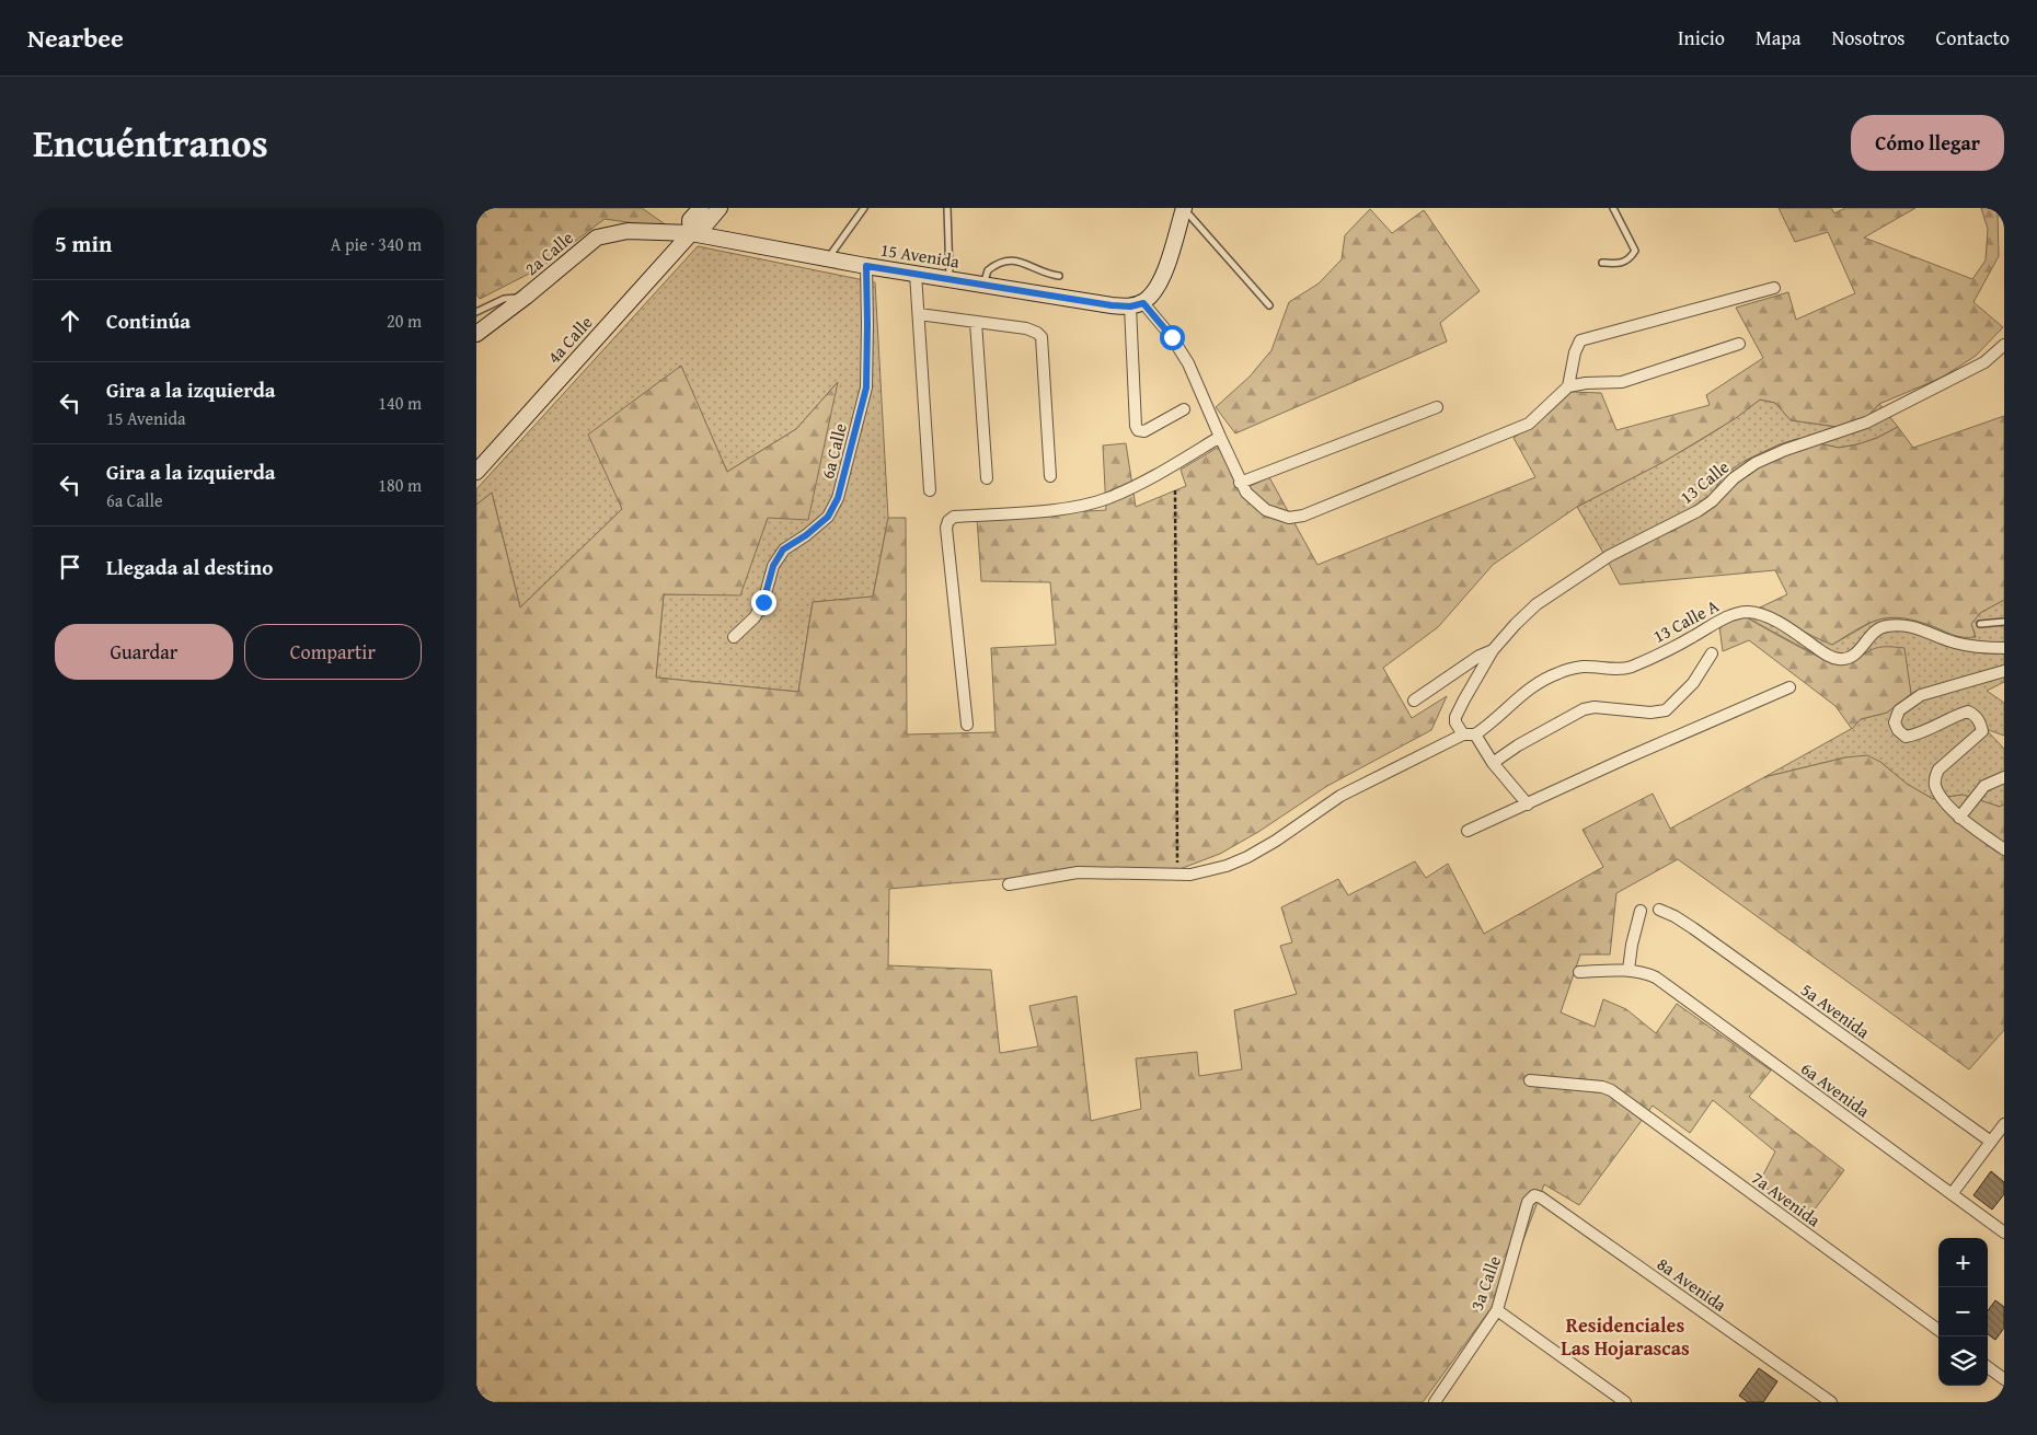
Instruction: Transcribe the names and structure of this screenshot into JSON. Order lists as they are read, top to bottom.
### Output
{
  "streets": {
    "street": [
      "2a Calle",
      "15 Avenida",
      "4a Calle",
      "6a Calle",
      "13 Calle",
      "13 Calle A",
      "5a Avenida",
      "6a Avenida",
      "7a Avenida",
      "3a Calle",
      "8a Avenida"
    ]
  },
  "crossings": [
    ["2a Calle", "15 Avenida"],
    ["2a Calle", "4a Calle"],
    ["15 Avenida", "4a Calle"],
    ["15 Avenida", "6a Calle"],
    ["3a Calle", "8a Avenida"]
  ],
  "districts": ["Residenciales Las Hojarascas"],
  "page": {
    "header": "Nearbee",
    "nav": [
      "Inicio",
      "Mapa",
      "Nosotros",
      "Contacto"
    ],
    "title": "Encuéntranos",
    "buttons": [
      "Cómo llegar",
      ["Guardar", "Compartir"]
    ],
    "heading": ["5 min", "A pie · 340 m"],
    "list": [
      ["Continúa", "20 m"],
      ["Gira a la izquierda", "15 Avenida", "140 m"],
      ["Gira a la izquierda", "6a Calle", "180 m"],
      "Llegada al destino"
    ],
    "map_buttons": ["+", "−"]
  }
}
